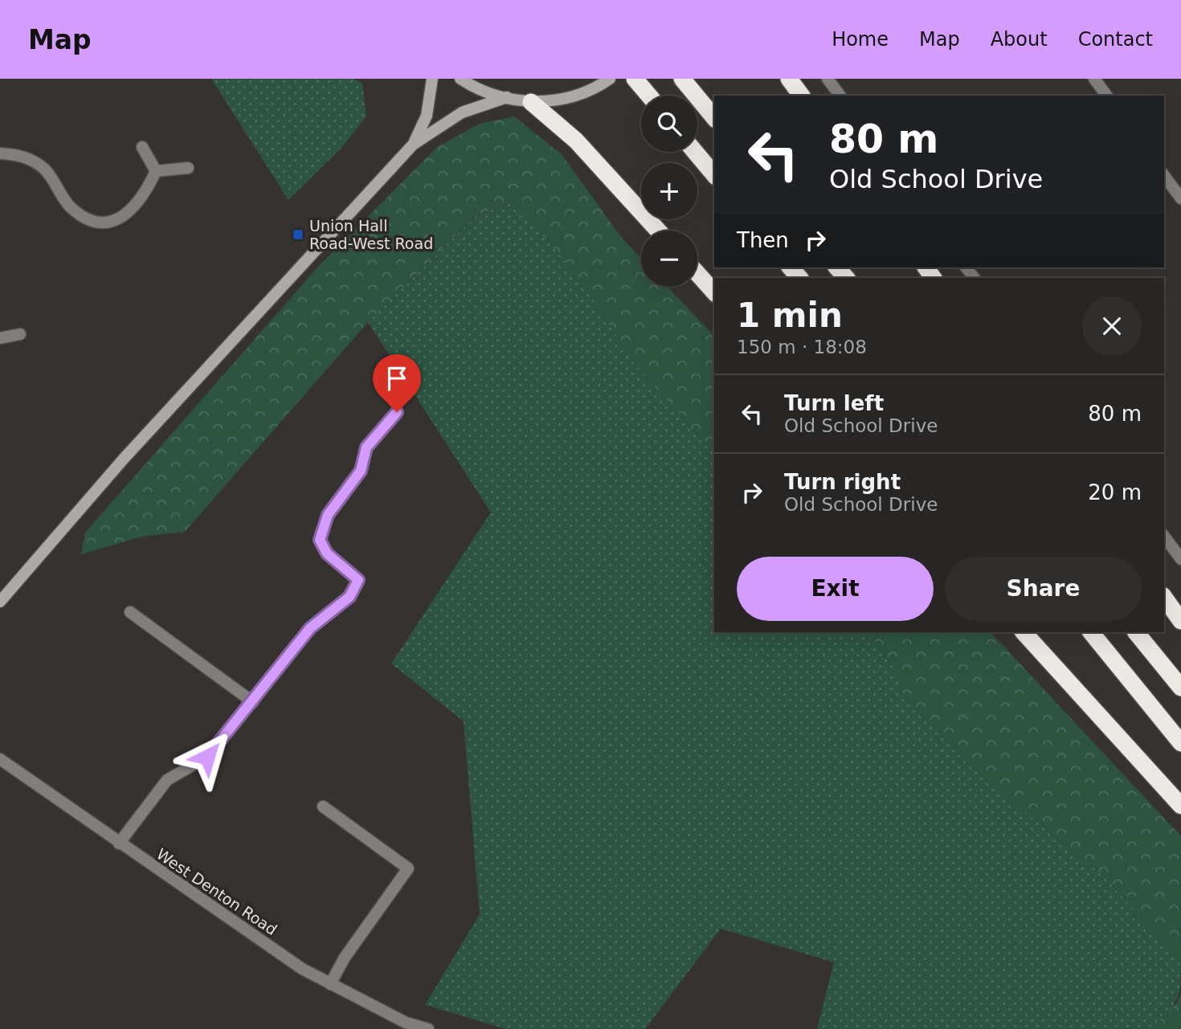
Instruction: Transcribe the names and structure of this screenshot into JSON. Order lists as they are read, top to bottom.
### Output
{
  "streets": {
    "street": ["West Denton Road"]
  },
  "places": {
    "transit": ["Union Hall Road-West Road"]
  },
  "page": {
    "header": "Map",
    "nav": [
      "Home",
      "Map",
      "About",
      "Contact"
    ],
    "map_buttons": ["+", "−"],
    "turn": ["80 m", "Old School Drive"],
    "then": "Then",
    "heading": ["1 min", "150 m · 18:08"],
    "list": [
      {
        "name": "Turn left",
        "note": "Old School Drive",
        "value": "80 m"
      },
      {
        "name": "Turn right",
        "note": "Old School Drive",
        "value": "20 m"
      }
    ],
    "buttons": ["Exit", "Share"]
  }
}
